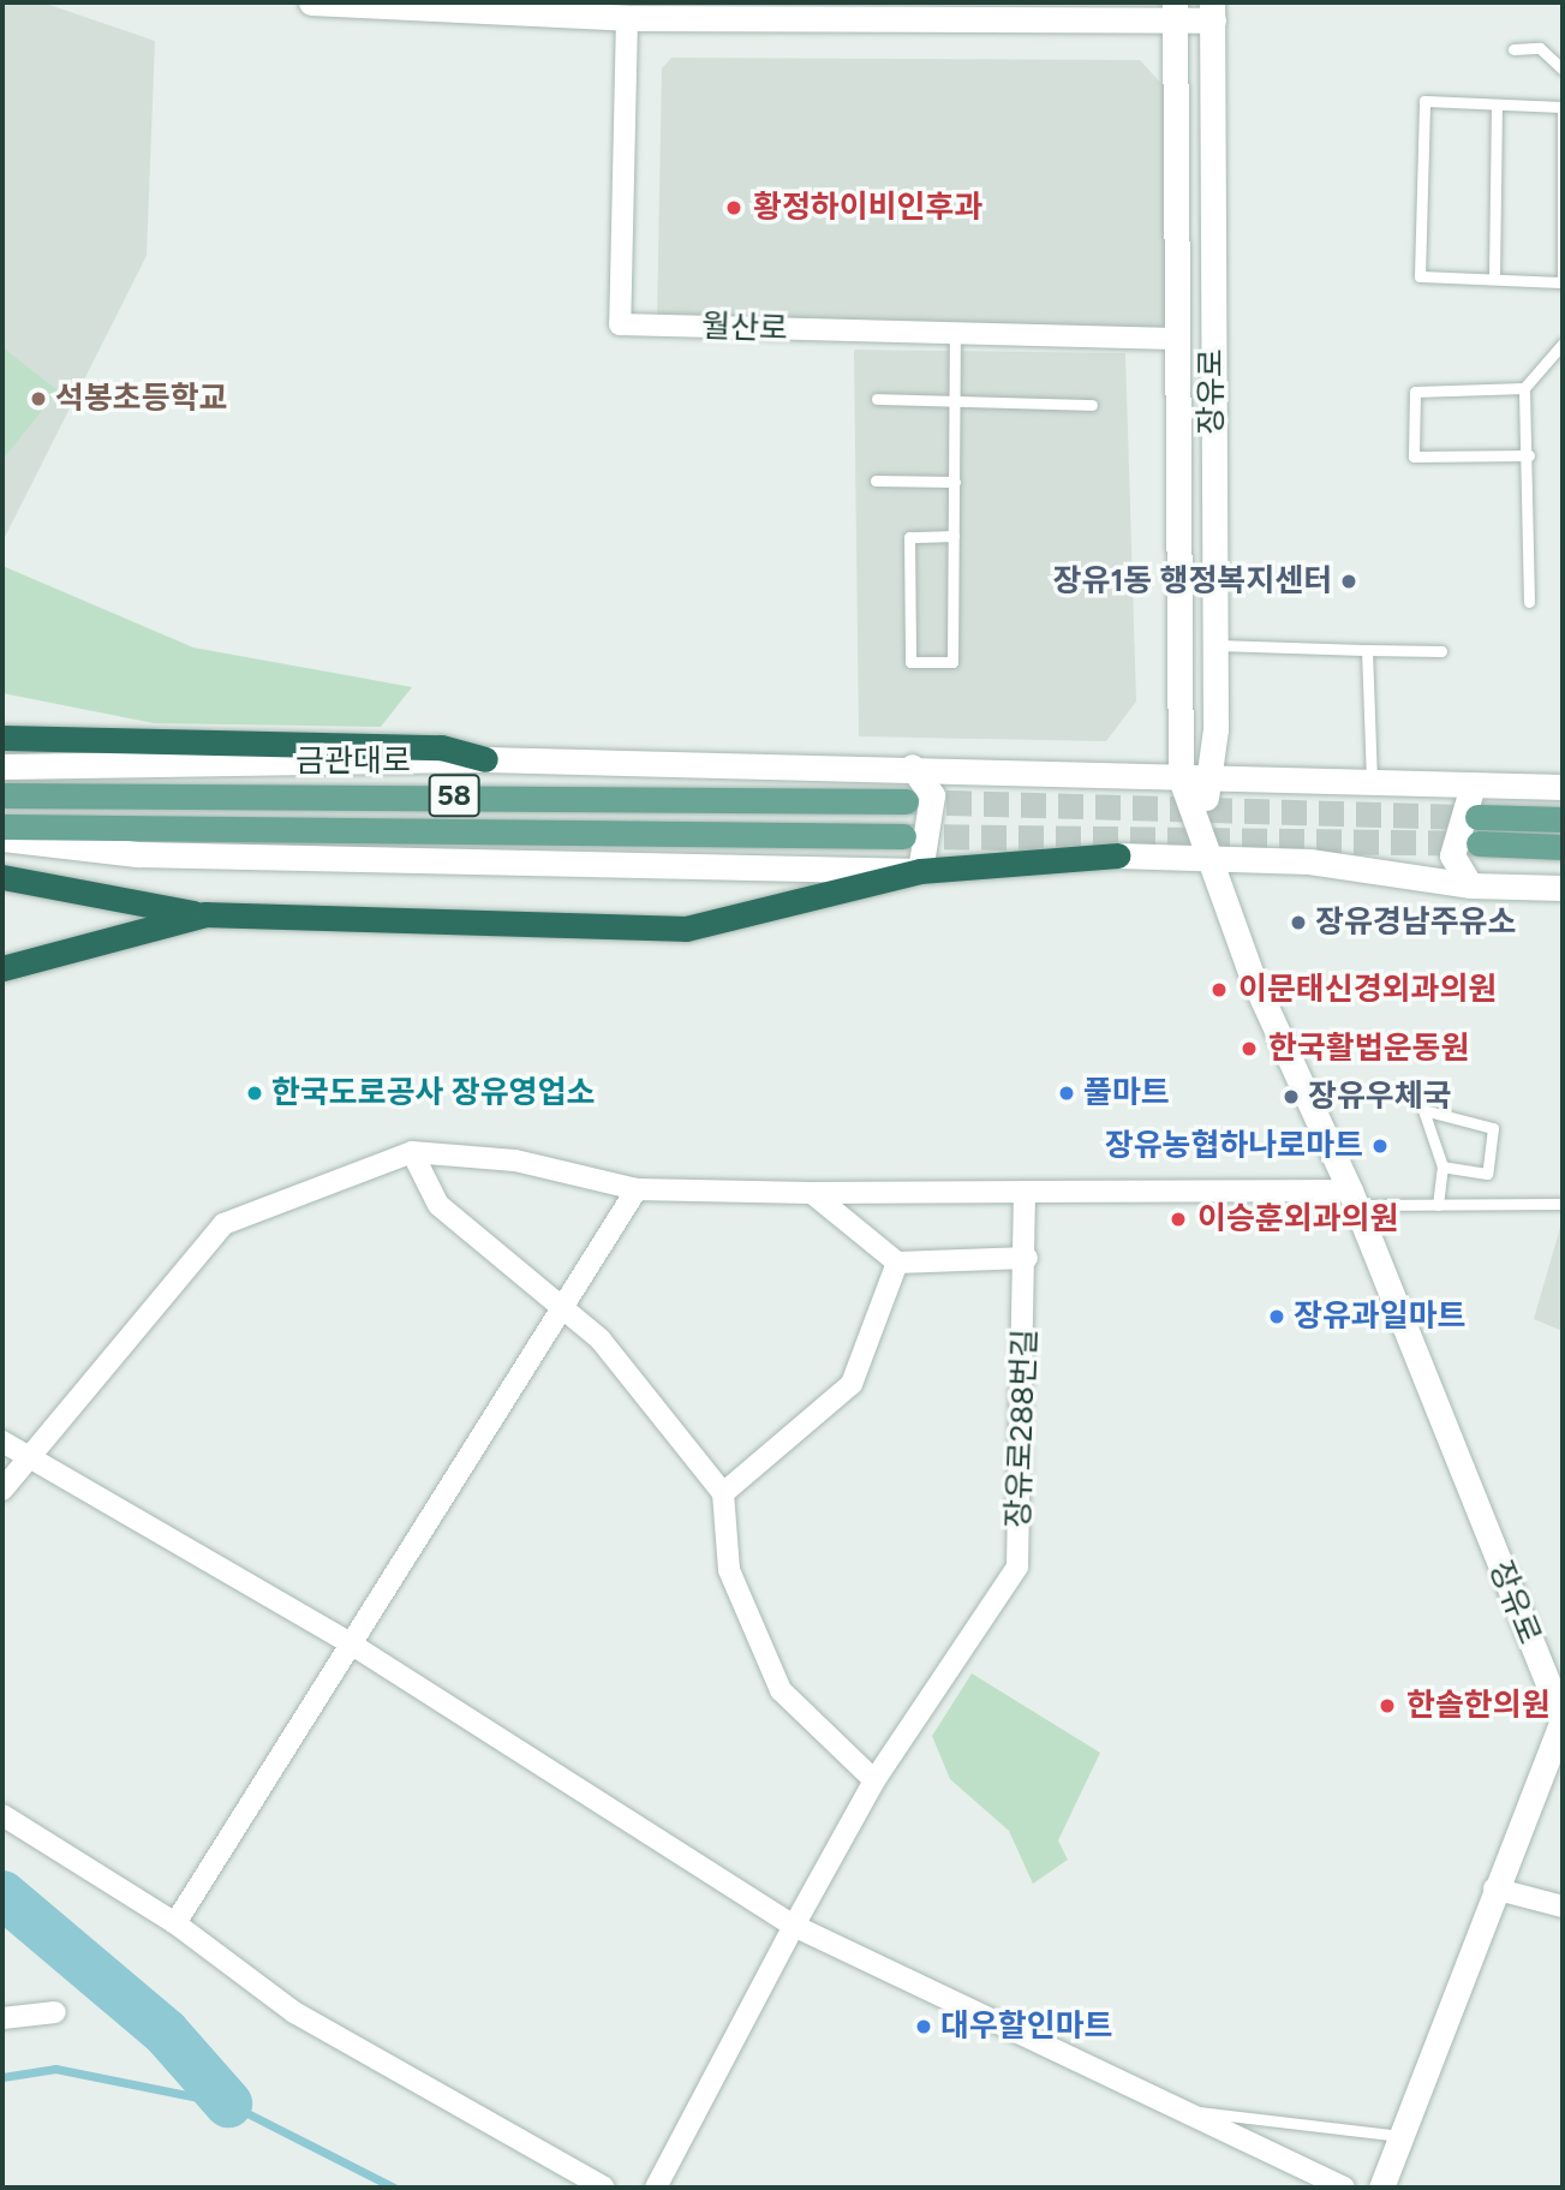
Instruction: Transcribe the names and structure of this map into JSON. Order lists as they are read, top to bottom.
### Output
{
  "streets": {
    "main road": ["장유로", "금관대로", "58"],
    "street": ["월산로", "장유로288번길"]
  },
  "crossings": [
    ["월산로", "장유로"]
  ],
  "places": [
    "황정하이비인후과",
    "석봉초등학교",
    "장유1동 행정복지센터",
    "장유경남주유소",
    "이문태신경외과의원",
    "한국활법운동원",
    "한국도로공사 장유영업소",
    "풀마트",
    "장유우체국",
    "장유농협하나로마트",
    "이승훈외과의원",
    "장유과일마트",
    "한솔한의원",
    "대우할인마트"
  ]
}
